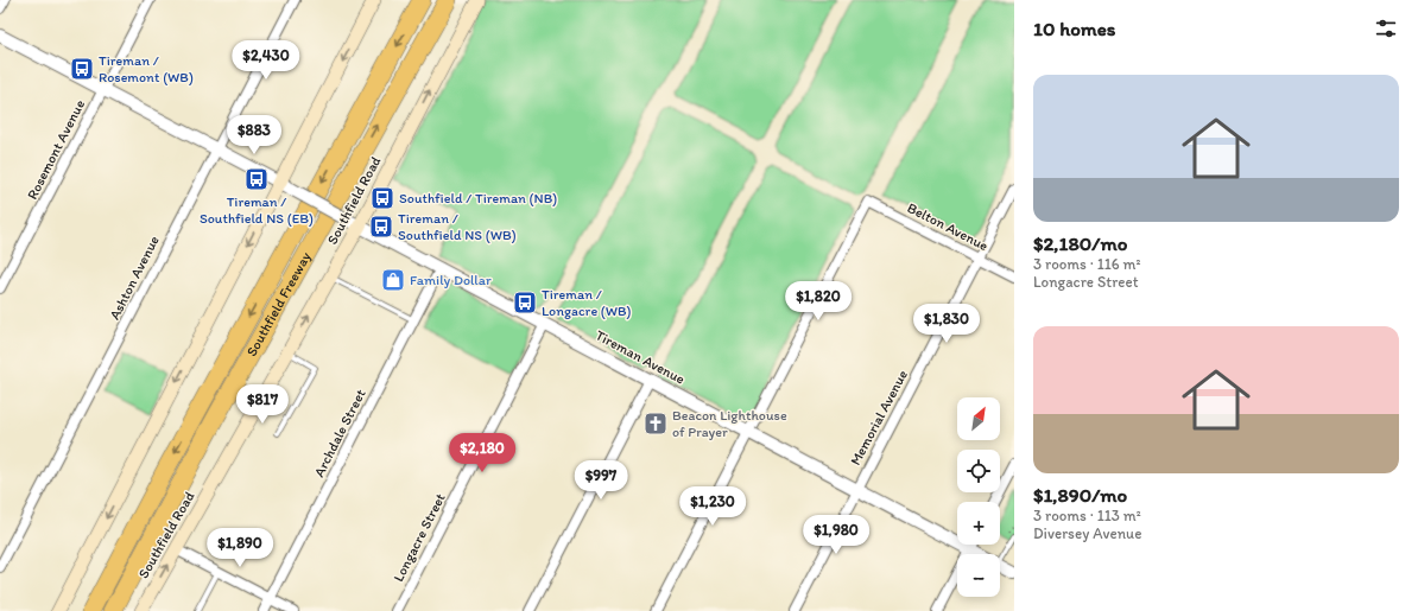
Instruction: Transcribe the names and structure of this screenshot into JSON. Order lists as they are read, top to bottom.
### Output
{
  "streets": {
    "highway": ["Southfield Freeway"],
    "main road": ["Southfield Road"],
    "street": [
      "Rosemont Avenue",
      "Belton Avenue",
      "Ashton Avenue",
      "Tireman Avenue",
      "Memorial Avenue",
      "Archdale Street",
      "Longacre Street"
    ]
  },
  "crossings": [
    ["Rosemont Avenue", "Tireman Avenue"],
    ["Southfield Road", "Tireman Avenue"],
    ["Belton Avenue", "Tireman Avenue"],
    ["Belton Avenue", "Memorial Avenue"],
    ["Ashton Avenue", "Tireman Avenue"],
    ["Tireman Avenue", "Memorial Avenue"],
    ["Tireman Avenue", "Archdale Street"],
    ["Tireman Avenue", "Longacre Street"]
  ],
  "places": {
    "bus stop": [
      "Tireman / Rosemont (WB)",
      "Tireman / Southfield NS (EB)",
      "Southfield / Tireman (NB)",
      "Tireman / Southfield NS (WB)",
      "Tireman / Longacre (WB)"
    ],
    "shop": ["Family Dollar"],
    "church": ["Beacon Lighthouse of Prayer"]
  },
  "north": "top right",
  "page": {
    "heading": "10 homes",
    "price": [
      "$2,430",
      "$883",
      "$1,820",
      "$1,830",
      "$817",
      "$2,180",
      "$997",
      "$1,230",
      "$1,980",
      "$1,890"
    ],
    "list": [
      {
        "name": "$2,180/mo",
        "note": "3 rooms · 116 m² · Longacre Street"
      },
      {
        "name": "$1,890/mo",
        "note": "3 rooms · 113 m² · Diversey Avenue"
      }
    ],
    "map_buttons": ["+", "−"]
  }
}
